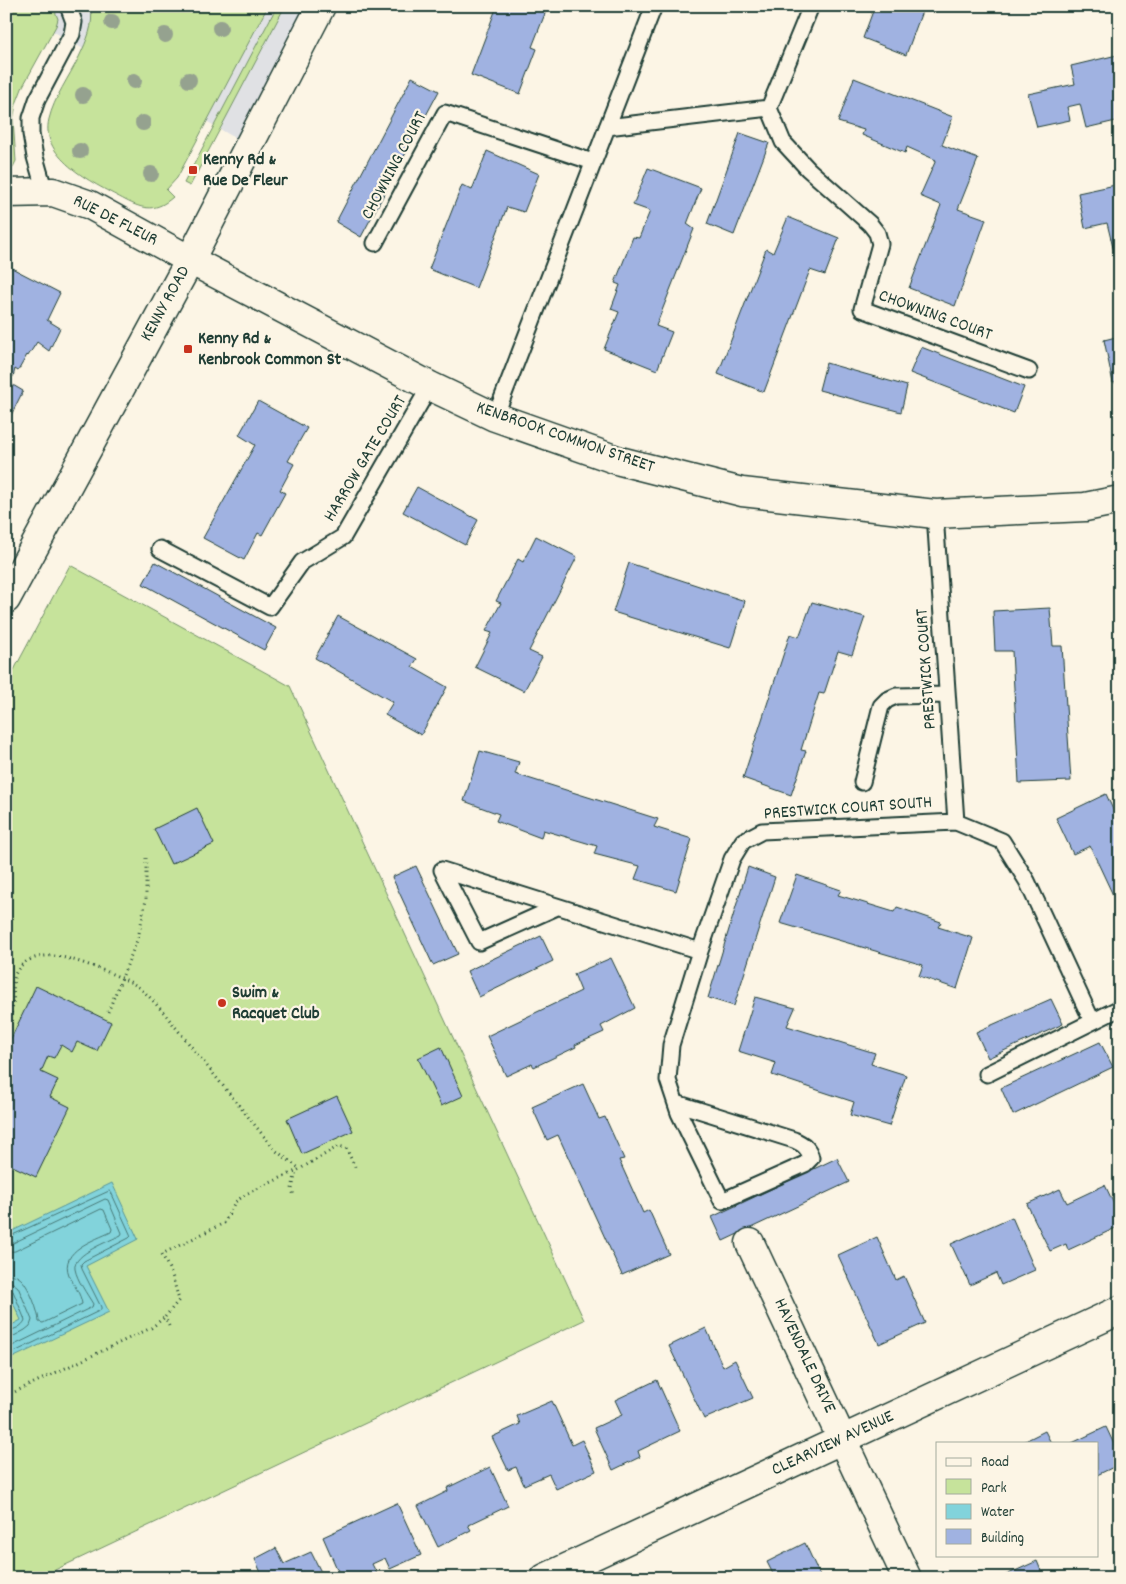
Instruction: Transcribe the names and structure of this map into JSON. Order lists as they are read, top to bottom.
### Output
{
  "streets": {
    "street": [
      "RUE DE FLEUR",
      "KENNY ROAD",
      "KENBROOK COMMON STREET",
      "HAVENDALE DRIVE",
      "CLEARVIEW AVENUE"
    ],
    "lane": [
      "CHOWNING COURT",
      "HARROW GATE COURT",
      "PRESTWICK COURT",
      "PRESTWICK COURT SOUTH"
    ]
  },
  "crossings": [
    ["RUE DE FLEUR", "KENNY ROAD"],
    ["RUE DE FLEUR", "KENBROOK COMMON STREET"],
    ["KENNY ROAD", "KENBROOK COMMON STREET"],
    ["KENBROOK COMMON STREET", "HARROW GATE COURT"],
    ["KENBROOK COMMON STREET", "PRESTWICK COURT"],
    ["PRESTWICK COURT", "PRESTWICK COURT SOUTH"],
    ["HAVENDALE DRIVE", "CLEARVIEW AVENUE"]
  ],
  "places": {
    "transit": ["Kenny Rd & Rue De Fleur", "Kenny Rd & Kenbrook Common St"],
    "other": ["Swim & Racquet Club"]
  },
  "legend": [
    "Road",
    "Park",
    "Water",
    "Building"
  ]
}
